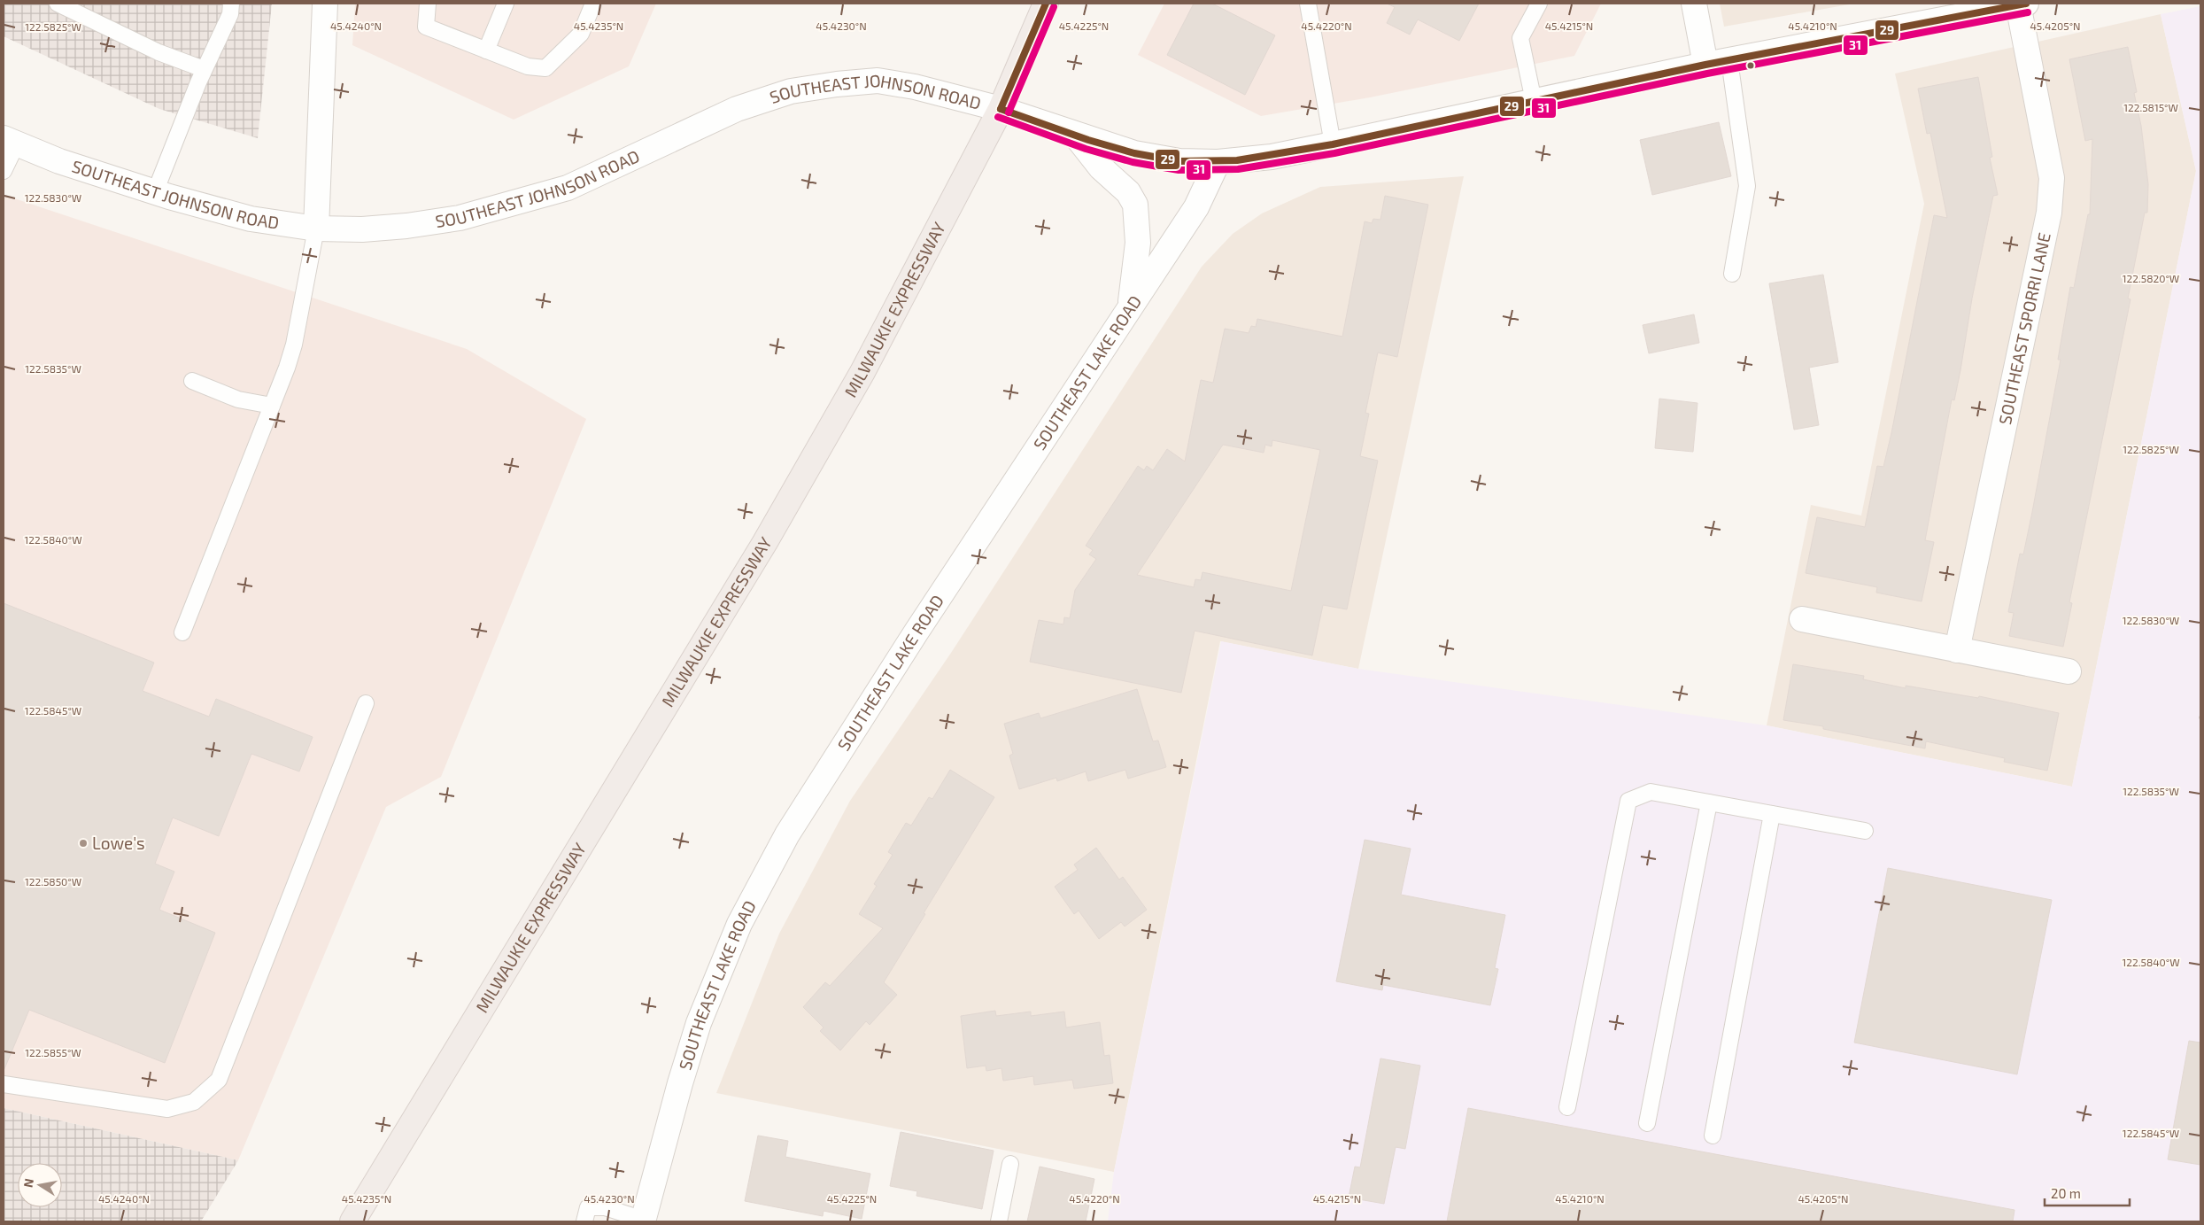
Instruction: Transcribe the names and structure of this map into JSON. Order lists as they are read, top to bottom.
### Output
{
  "streets": {
    "highway": ["MILWAUKIE EXPRESSWAY"],
    "street": ["SOUTHEAST JOHNSON ROAD", "SOUTHEAST SPORRI LANE", "SOUTHEAST LAKE ROAD"]
  },
  "crossings": [
    ["SOUTHEAST JOHNSON ROAD", "MILWAUKIE EXPRESSWAY"],
    ["SOUTHEAST JOHNSON ROAD", "SOUTHEAST SPORRI LANE"],
    ["SOUTHEAST JOHNSON ROAD", "SOUTHEAST LAKE ROAD"]
  ],
  "places": ["Lowe's"],
  "lines": ["transit line 29", "transit line 31"],
  "scale_bar": "20 m",
  "north": "left",
  "coordinates": [
    "45.4240°N",
    "45.4235°N",
    "45.4230°N",
    "45.4225°N",
    "45.4220°N",
    "45.4215°N",
    "45.4210°N",
    "45.4205°N",
    "122.5825°W",
    "122.5815°W",
    "122.5830°W",
    "122.5820°W",
    "122.5835°W",
    "122.5840°W",
    "122.5845°W",
    "122.5850°W",
    "122.5855°W"
  ]
}
